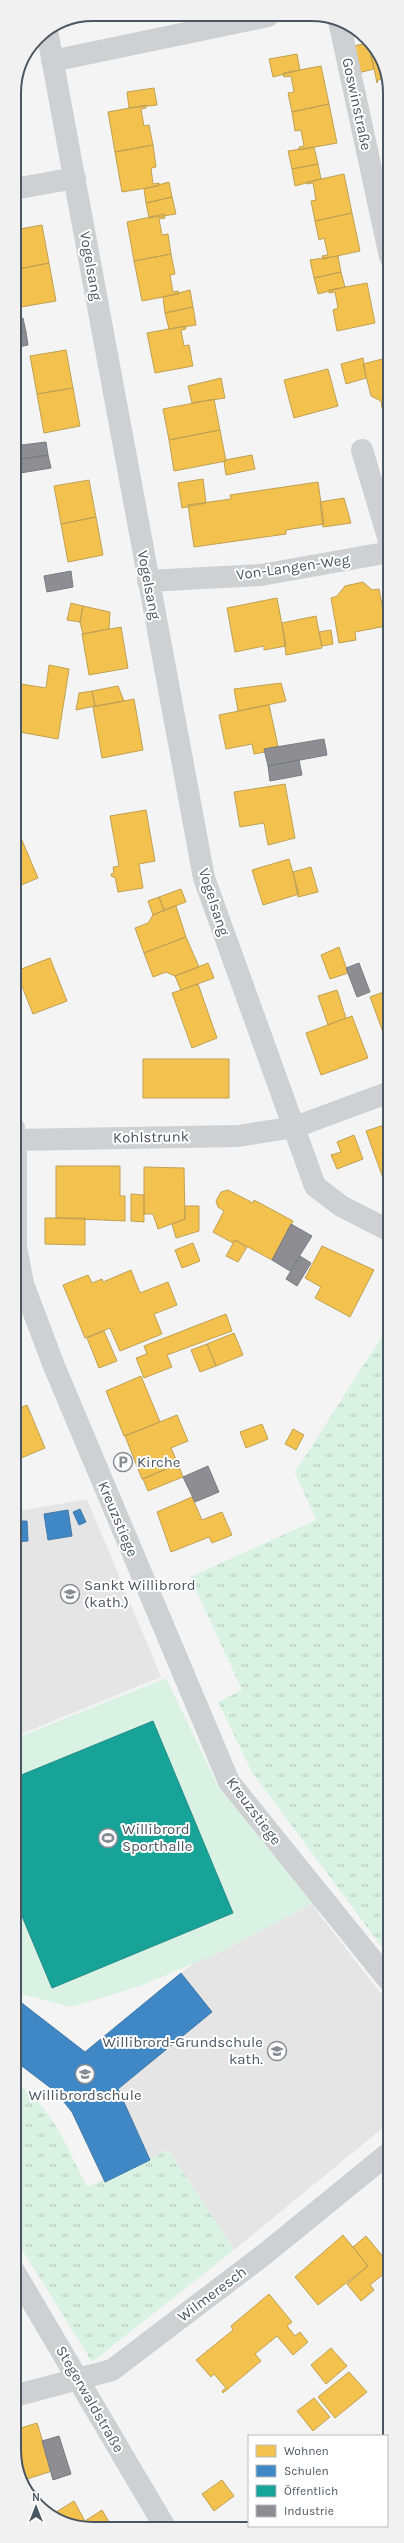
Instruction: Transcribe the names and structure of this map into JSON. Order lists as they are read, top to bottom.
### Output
{
  "streets": {
    "street": [
      "Goswinstraße",
      "Vogelsang",
      "Von-Langen-Weg",
      "Kohlstrunk",
      "Kreuzstiege",
      "Wilmeresch",
      "Stegerwaldstraße"
    ]
  },
  "crossings": [
    ["Vogelsang", "Von-Langen-Weg"],
    ["Vogelsang", "Kohlstrunk"],
    ["Wilmeresch", "Stegerwaldstraße"]
  ],
  "places": {
    "parking": ["Kirche"],
    "school or university": ["Sankt Willibrord (kath.)", "Willibrord-Grundschule kath.", "Willibrordschule"],
    "sports": ["Willibrord Sporthalle"]
  },
  "legend": [
    "Wohnen",
    "Schulen",
    "Öffentlich",
    "Industrie"
  ],
  "north": "top"
}
